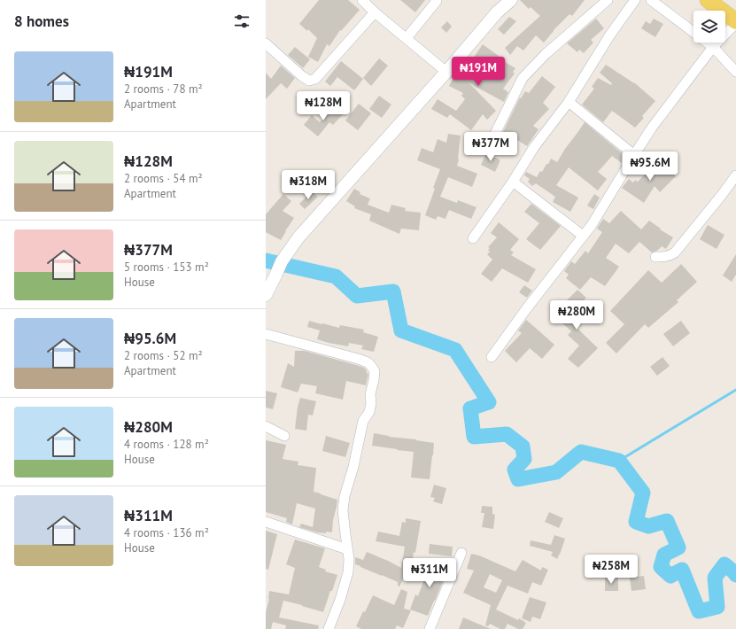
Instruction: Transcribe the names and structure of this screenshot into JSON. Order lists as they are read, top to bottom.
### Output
{
  "page": {
    "heading": "8 homes",
    "list": [
      {
        "name": "₦191M",
        "note": "2 rooms · 78 m² · Apartment"
      },
      {
        "name": "₦128M",
        "note": "2 rooms · 54 m² · Apartment"
      },
      {
        "name": "₦377M",
        "note": "5 rooms · 153 m² · House"
      },
      {
        "name": "₦95.6M",
        "note": "2 rooms · 52 m² · Apartment"
      },
      {
        "name": "₦280M",
        "note": "4 rooms · 128 m² · House"
      },
      {
        "name": "₦311M",
        "note": "4 rooms · 136 m² · House"
      }
    ],
    "price": [
      "₦191M",
      "₦128M",
      "₦377M",
      "₦95.6M",
      "₦318M",
      "₦280M",
      "₦258M",
      "₦311M"
    ]
  }
}
